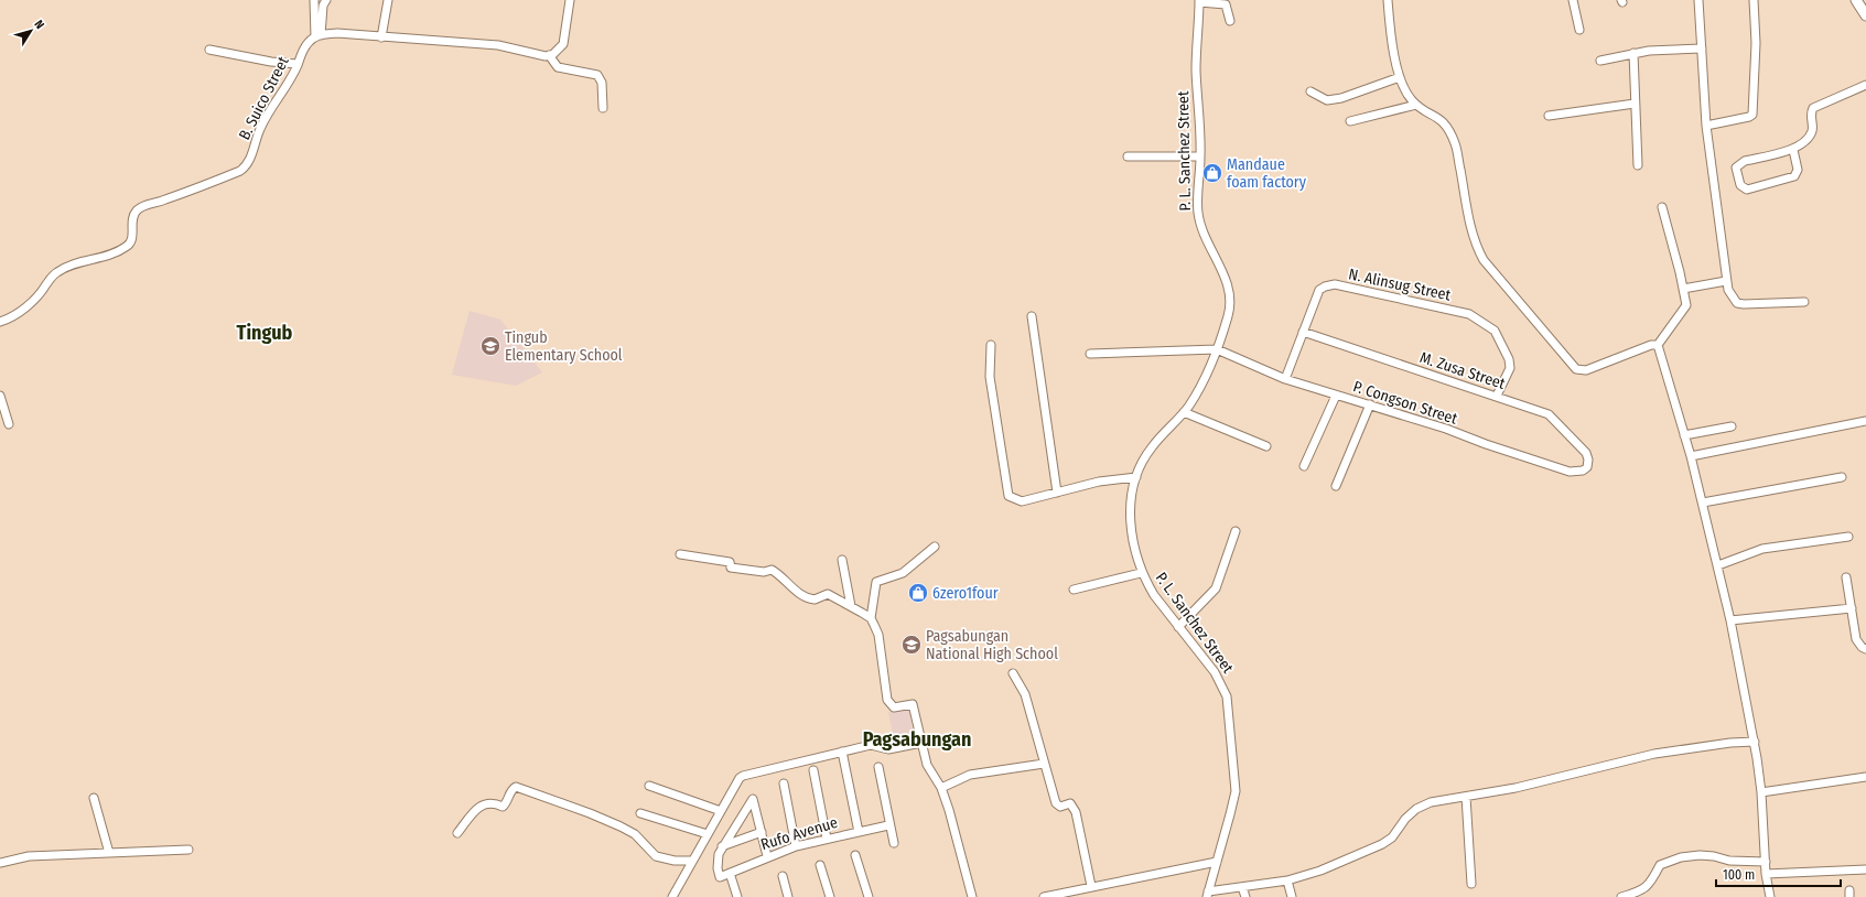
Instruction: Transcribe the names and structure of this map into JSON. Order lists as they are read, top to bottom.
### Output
{
  "streets": {
    "street": [
      "B. Suico Street",
      "P. L. Sanchez Street",
      "N. Alinsug Street",
      "M. Zusa Street",
      "P. Congson Street",
      "Rufo Avenue"
    ]
  },
  "crossings": [
    ["P. L. Sanchez Street", "P. Congson Street"],
    ["N. Alinsug Street", "M. Zusa Street"],
    ["N. Alinsug Street", "P. Congson Street"],
    ["M. Zusa Street", "P. Congson Street"]
  ],
  "districts": ["Tingub", "Pagsabungan"],
  "places": {
    "shop": ["Mandaue foam factory", "6zero1four"],
    "school or university": ["Tingub Elementary School", "Pagsabungan National High School"]
  },
  "scale_bar": "100 m",
  "north": "top right"
}
